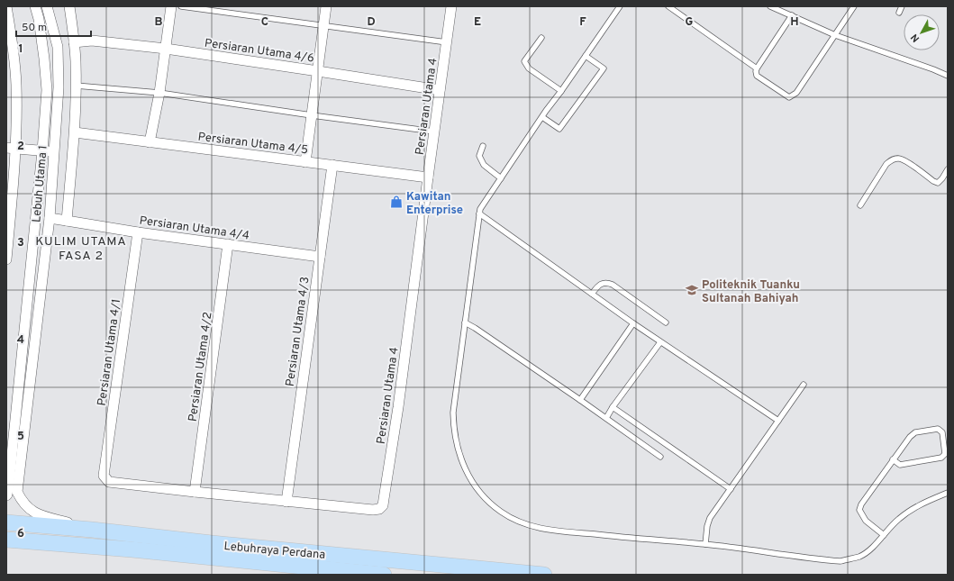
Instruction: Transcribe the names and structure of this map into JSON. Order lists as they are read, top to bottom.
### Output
{
  "streets": {
    "main road": ["Lebuhraya Perdana"],
    "street": [
      "Persiaran Utama 4/6",
      "Persiaran Utama 4",
      "Persiaran Utama 4/5",
      "Lebuh Utama 1",
      "Persiaran Utama 4/4",
      "Persiaran Utama 4/3",
      "Persiaran Utama 4/1",
      "Persiaran Utama 4/2"
    ]
  },
  "crossings": [
    ["Persiaran Utama 4/6", "Persiaran Utama 4"],
    ["Persiaran Utama 4", "Persiaran Utama 4/5"],
    ["Persiaran Utama 4", "Persiaran Utama 4/3"],
    ["Persiaran Utama 4", "Persiaran Utama 4/1"],
    ["Persiaran Utama 4", "Persiaran Utama 4/2"],
    ["Persiaran Utama 4/5", "Persiaran Utama 4/3"],
    ["Lebuh Utama 1", "Persiaran Utama 4/4"],
    ["Lebuh Utama 1", "Lebuhraya Perdana"],
    ["Persiaran Utama 4/4", "Persiaran Utama 4/3"],
    ["Persiaran Utama 4/4", "Persiaran Utama 4/1"],
    ["Persiaran Utama 4/4", "Persiaran Utama 4/2"]
  ],
  "districts": ["KULIM UTAMA FASA 2"],
  "places": {
    "shop": ["Kawitan Enterprise"],
    "school or university": ["Politeknik Tuanku Sultanah Bahiyah"]
  },
  "scale_bar": "50 m",
  "north": "bottom left",
  "grid": {
    "columns": [
      "B",
      "C",
      "D",
      "E",
      "F",
      "G",
      "H"
    ],
    "rows": [
      "1",
      "2",
      "3",
      "4",
      "5",
      "6"
    ]
  }
}
